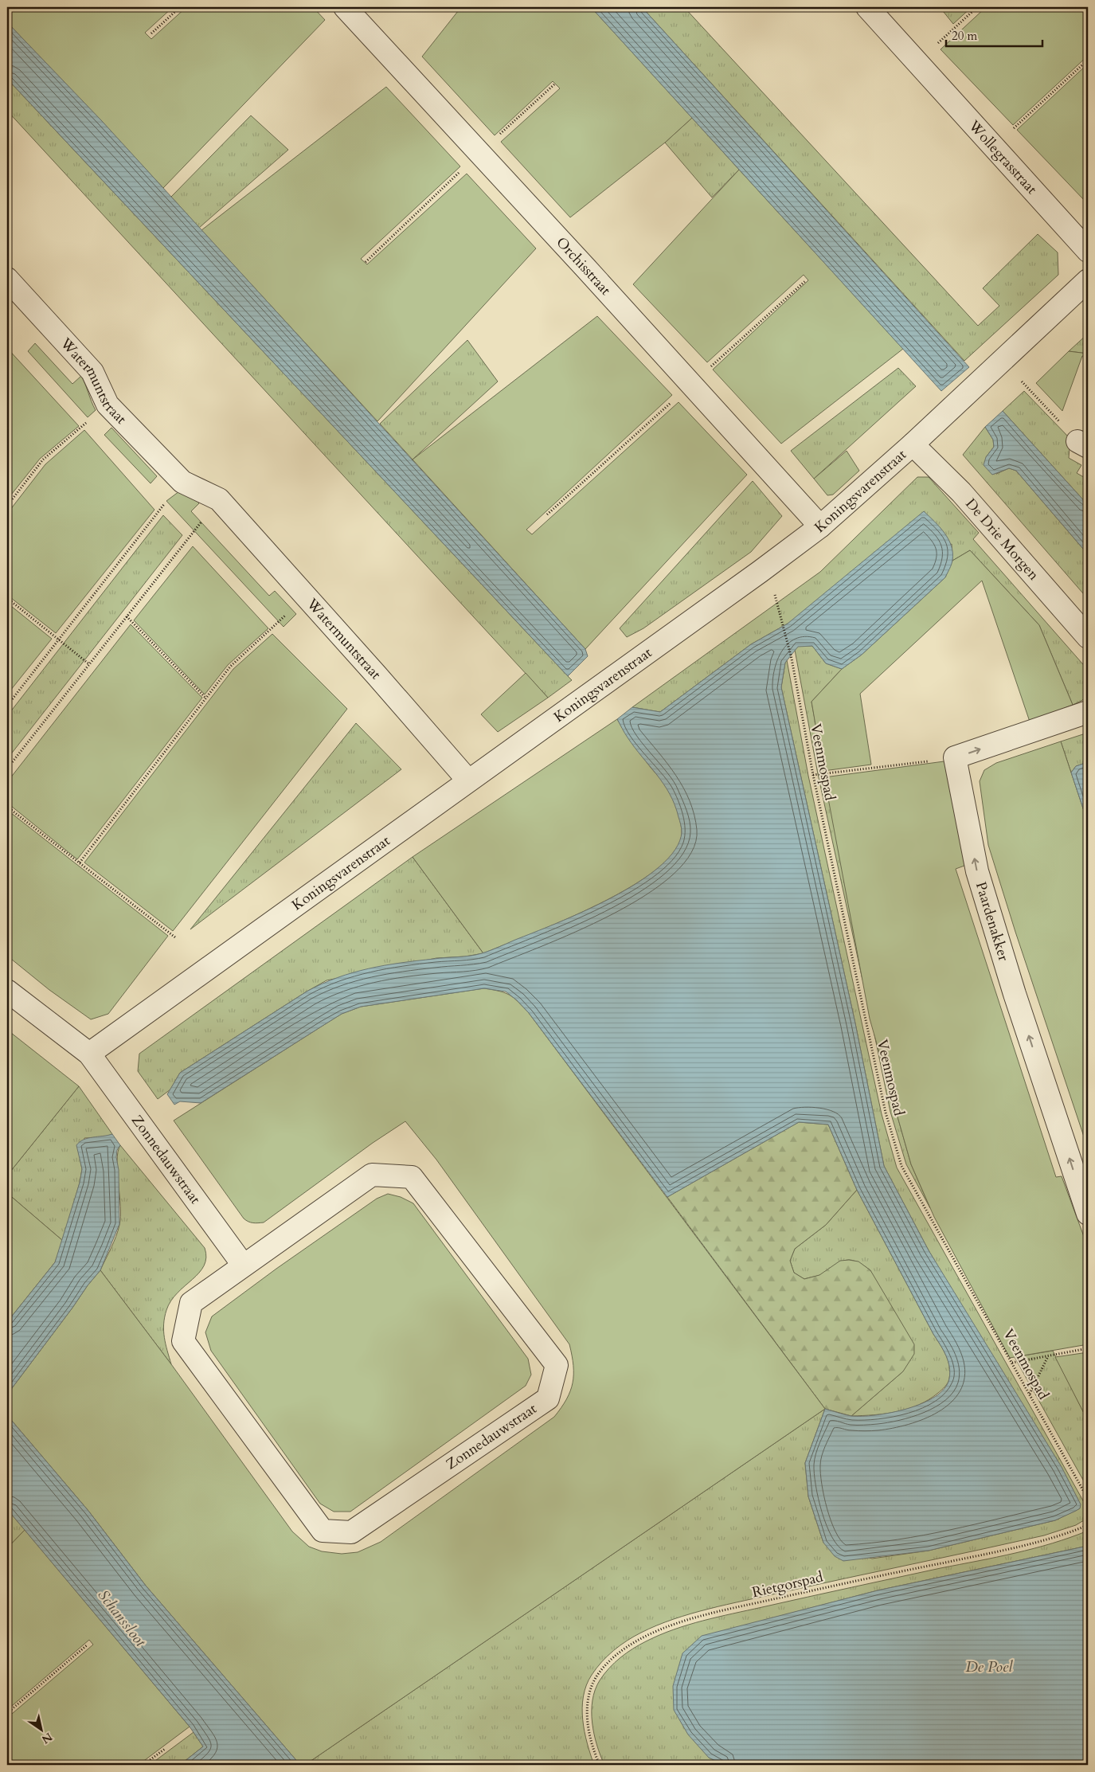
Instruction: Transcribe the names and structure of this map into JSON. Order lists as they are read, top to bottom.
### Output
{
  "streets": {
    "street": [
      "Wollegrasstraat",
      "Orchisstraat",
      "Watermuntstraat",
      "Koningsvarenstraat",
      "De Drie Morgen",
      "Paardenakker",
      "Zonnedauwstraat"
    ],
    "path": ["Veenmospad", "Rietgorspad"]
  },
  "crossings": [
    ["Orchisstraat", "Koningsvarenstraat"],
    ["Watermuntstraat", "Koningsvarenstraat"],
    ["Koningsvarenstraat", "De Drie Morgen"],
    ["Koningsvarenstraat", "Zonnedauwstraat"]
  ],
  "one_way": ["Paardenakker"],
  "water": ["Schanssloot", "De Poel"],
  "scale_bar": "20 m",
  "north": "bottom right"
}
